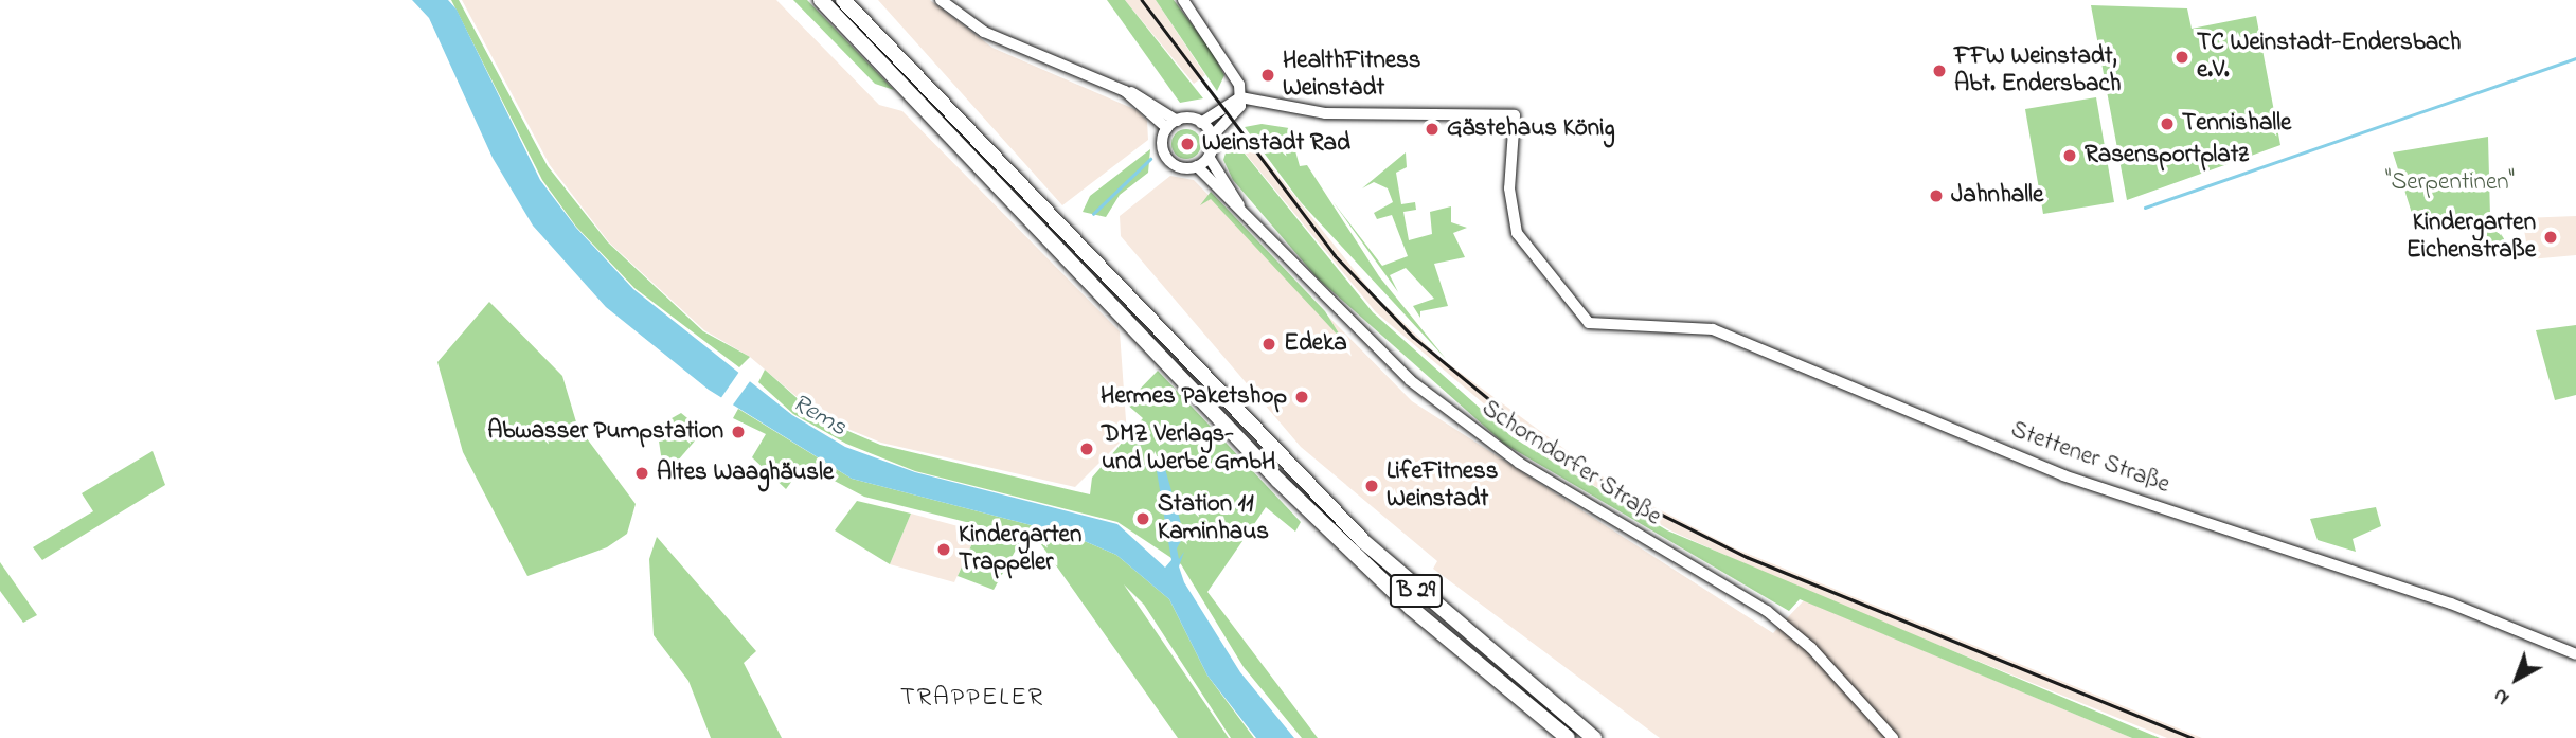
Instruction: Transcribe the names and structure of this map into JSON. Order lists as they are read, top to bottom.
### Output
{
  "streets": {
    "highway": ["B 29"],
    "street": ["Stettener Straße", "Schorndorfer Straße"]
  },
  "districts": ["TRAPPELER"],
  "water": ["Rems"],
  "parks": ["\"Serpentinen\""],
  "places": [
    "TC Weinstadt-Endersbach e.V.",
    "FFW Weinstadt, Abt. Endersbach",
    "HealthFitness Weinstadt",
    "Tennishalle",
    "Gästehaus König",
    "Weinstadt Rad",
    "Rasensportplatz",
    "Jahnhalle",
    "Kindergarten Eichenstraße",
    "Edeka",
    "Hermes Paketshop",
    "Abwasser Pumpstation",
    "DMZ Verlags- und Werbe GmbH",
    "Altes Waaghäusle",
    "LifeFitness Weinstadt",
    "Station 11 Kaminhaus",
    "Kindergarten Trappeler"
  ],
  "north": "bottom left"
}
